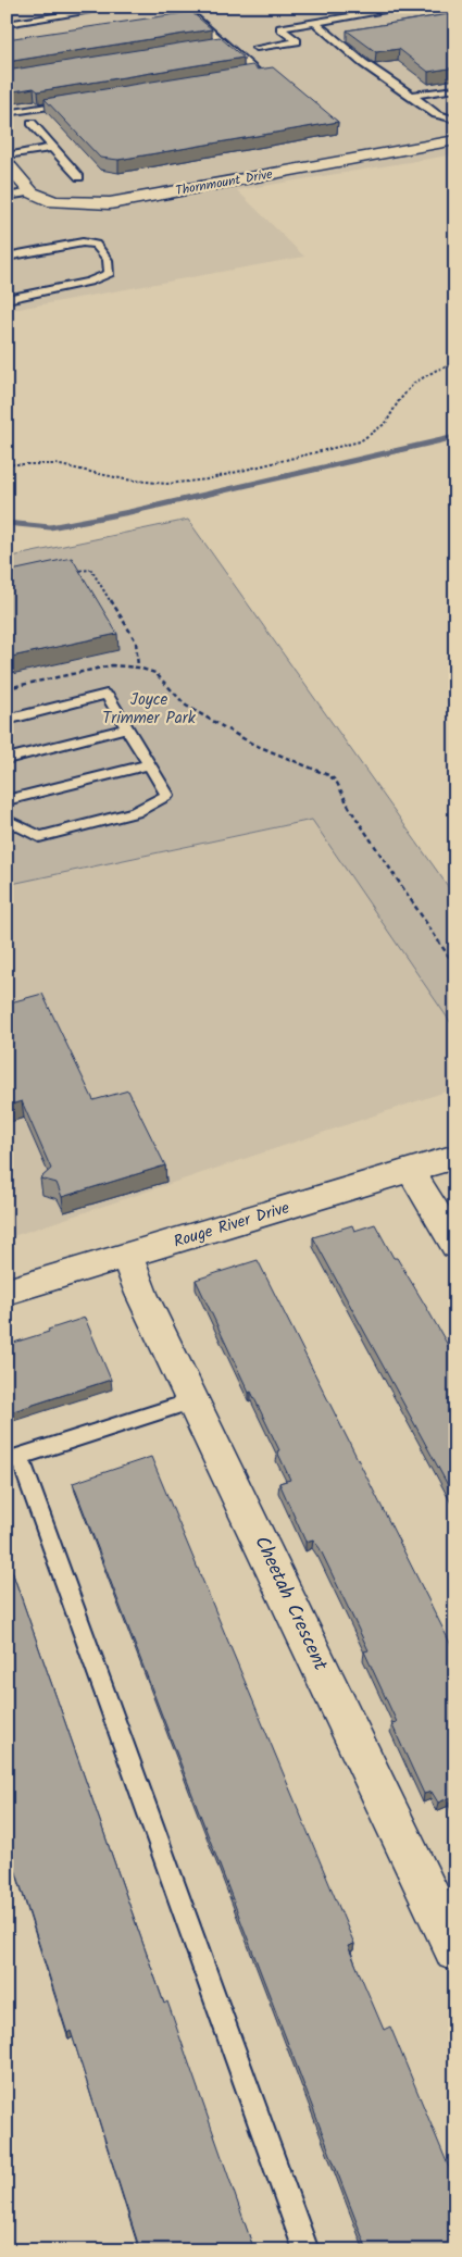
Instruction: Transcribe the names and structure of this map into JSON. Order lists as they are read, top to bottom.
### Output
{
  "streets": {
    "street": ["Thornmount Drive", "Rouge River Drive", "Cheetah Crescent"]
  },
  "crossings": [
    ["Rouge River Drive", "Cheetah Crescent"]
  ],
  "parks": ["Joyce Trimmer Park"]
}
